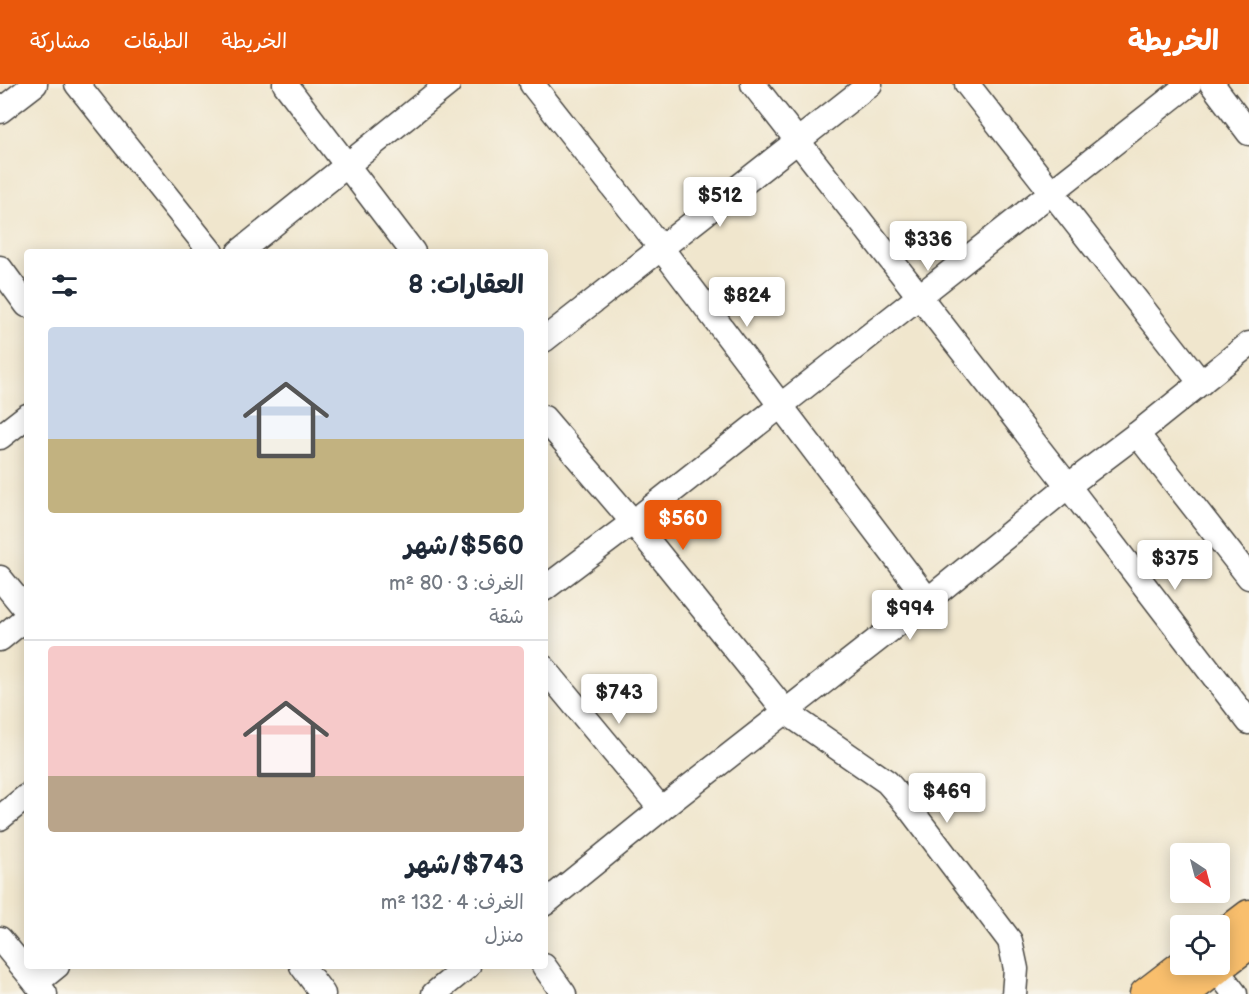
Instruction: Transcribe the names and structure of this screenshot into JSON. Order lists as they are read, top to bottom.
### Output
{
  "north": "bottom right",
  "page": {
    "header": "الخريطة",
    "nav": ["الخريطة", "الطبقات", "مشاركة"],
    "price": [
      "$512",
      "$336",
      "$824",
      "$560",
      "$375",
      "$994",
      "$743",
      "$469"
    ],
    "heading": "العقارات: 8",
    "list": [
      {
        "name": "$560/شهر",
        "note": "الغرف: 3 · 80 m² · شقة"
      },
      {
        "name": "$743/شهر",
        "note": "الغرف: 4 · 132 m² · منزل"
      }
    ]
  }
}
